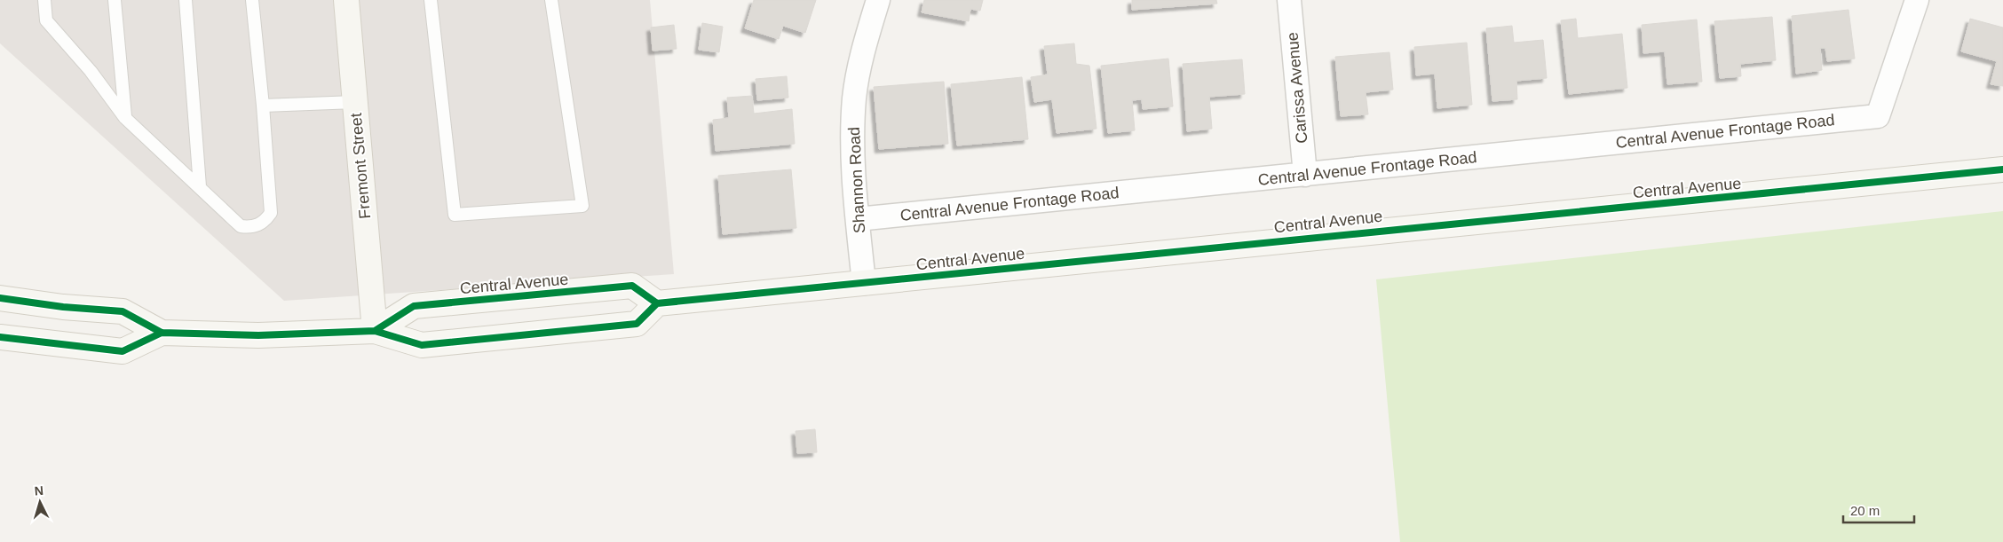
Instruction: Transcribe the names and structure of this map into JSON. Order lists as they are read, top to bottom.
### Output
{
  "streets": {
    "main road": ["Fremont Street", "Central Avenue"],
    "street": ["Carissa Avenue", "Central Avenue Frontage Road", "Shannon Road"]
  },
  "crossings": [
    ["Carissa Avenue", "Central Avenue Frontage Road"],
    ["Central Avenue Frontage Road", "Shannon Road"],
    ["Fremont Street", "Central Avenue"],
    ["Shannon Road", "Central Avenue"]
  ],
  "scale_bar": "20 m",
  "north": "top"
}
